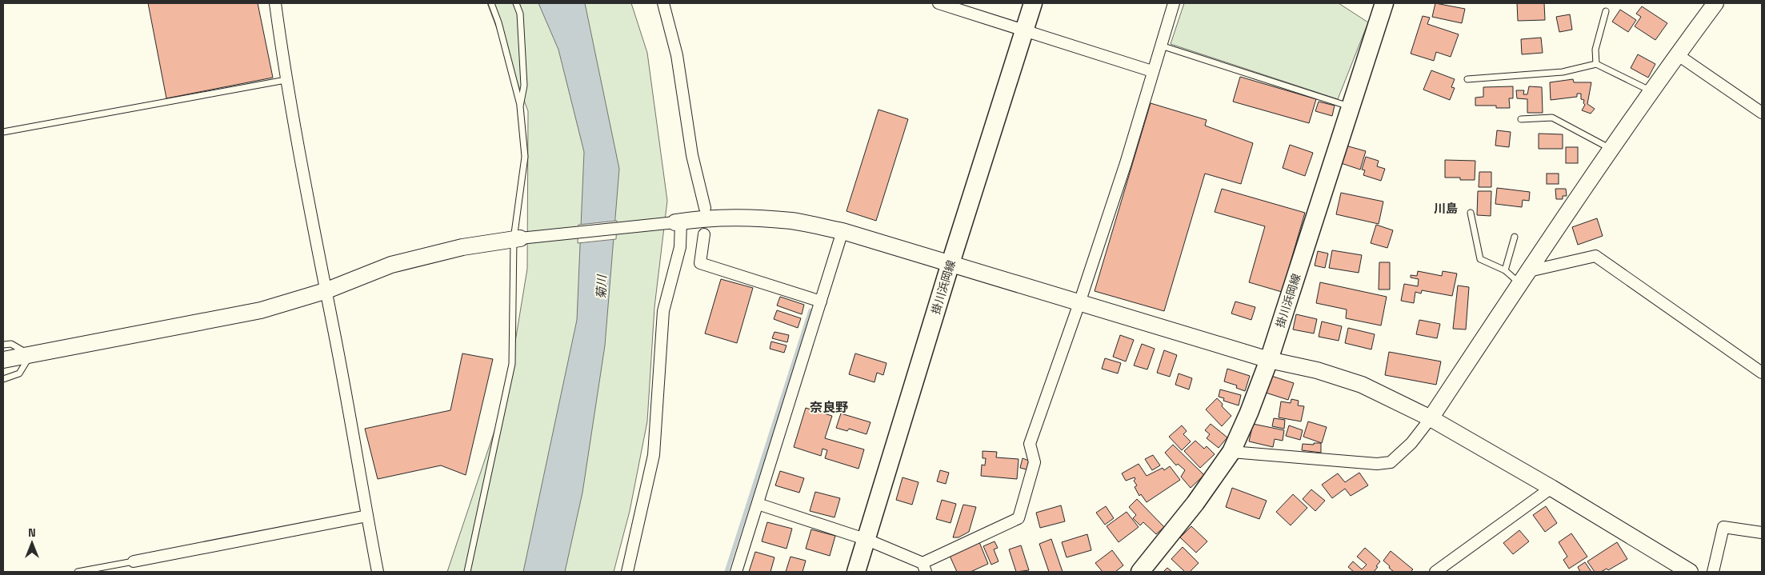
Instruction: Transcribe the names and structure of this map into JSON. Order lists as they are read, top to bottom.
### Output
{
  "streets": {
    "main road": ["掛川浜岡線"]
  },
  "districts": ["川島", "奈良野"],
  "water": ["菊川"],
  "north": "top"
}
